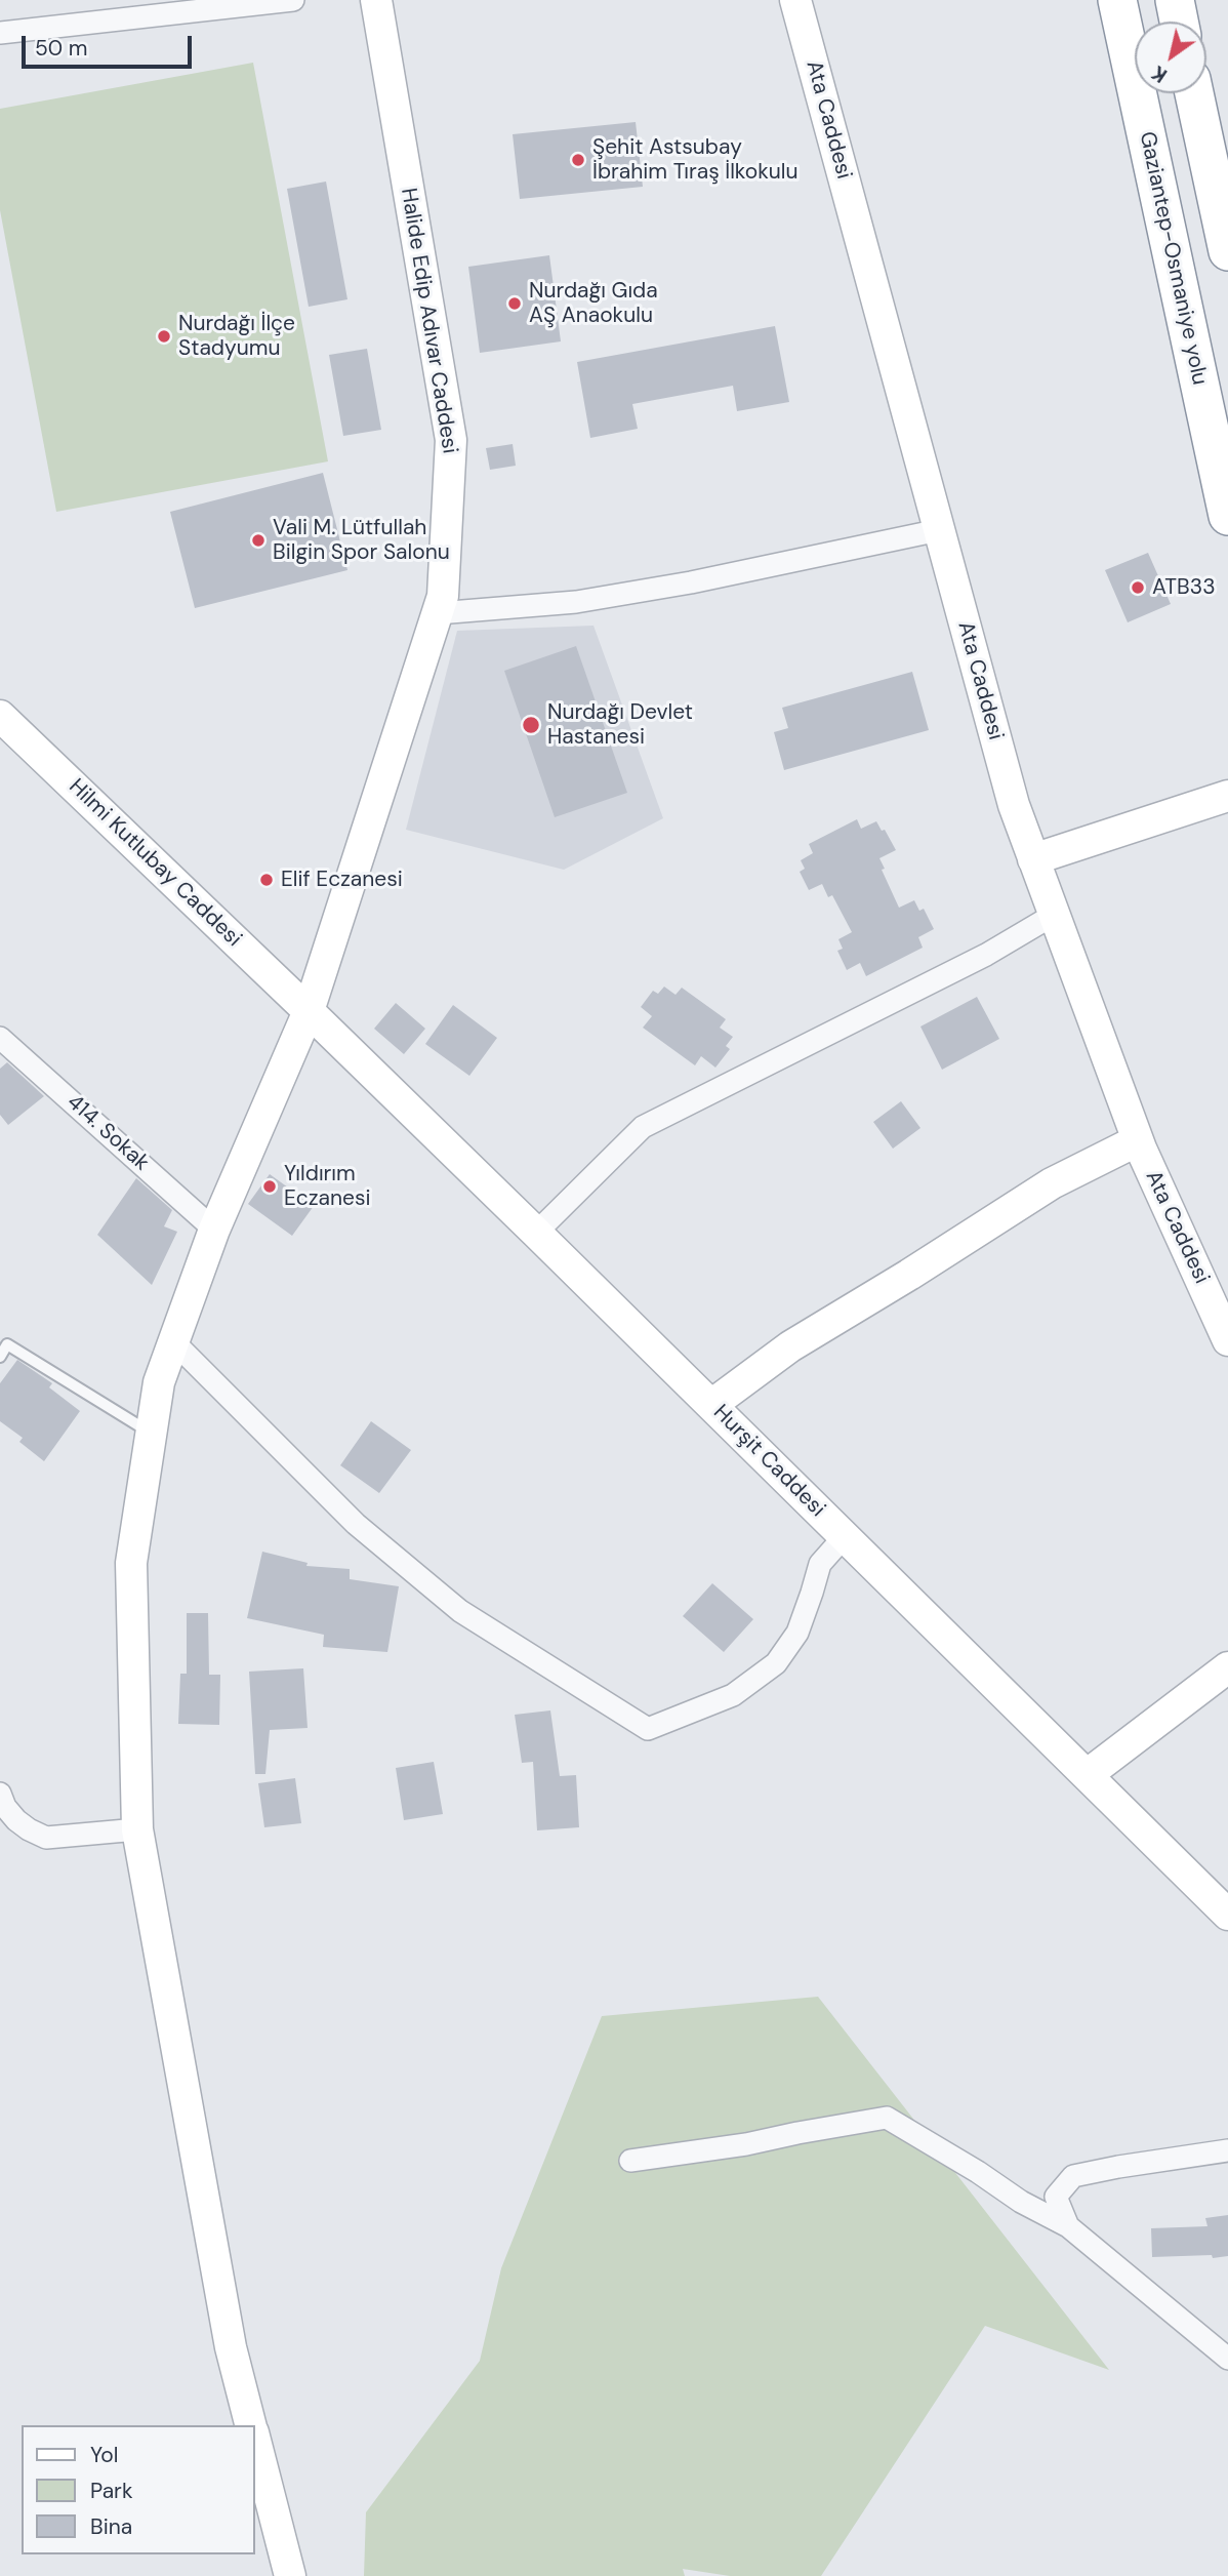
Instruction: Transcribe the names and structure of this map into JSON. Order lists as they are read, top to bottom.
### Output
{
  "streets": {
    "highway": ["Gaziantep-Osmaniye yolu"],
    "street": [
      "Ata Caddesi",
      "Halide Edip Adıvar Caddesi",
      "Hilmi Kutlubay Caddesi",
      "414. Sokak",
      "Hurşit Caddesi"
    ]
  },
  "crossings": [
    ["Halide Edip Adıvar Caddesi", "Hilmi Kutlubay Caddesi"],
    ["Halide Edip Adıvar Caddesi", "414. Sokak"],
    ["Halide Edip Adıvar Caddesi", "Hurşit Caddesi"],
    ["Hilmi Kutlubay Caddesi", "Hurşit Caddesi"]
  ],
  "places": [
    "Şehit Astsubay İbrahim Tıraş İlkokulu",
    "Nurdağı Gıda AŞ Anaokulu",
    "Nurdağı İlçe Stadyumu",
    "Vali M. Lütfullah Bilgin Spor Salonu",
    "ATB33",
    "Nurdağı Devlet Hastanesi",
    "Elif Eczanesi",
    "Yıldırım Eczanesi"
  ],
  "legend": ["Yol", "Park", "Bina"],
  "scale_bar": "50 m",
  "north": "bottom left"
}
